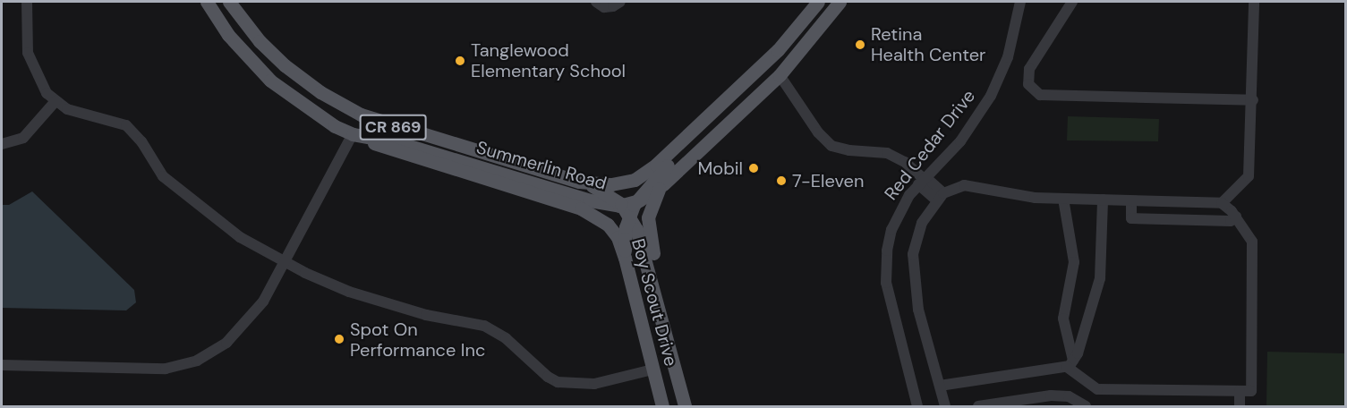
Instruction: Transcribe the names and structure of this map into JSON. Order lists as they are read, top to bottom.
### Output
{
  "streets": {
    "main road": ["CR 869", "Summerlin Road", "Boy Scout Drive"],
    "street": ["Red Cedar Drive"]
  },
  "crossings": [
    ["Summerlin Road", "Boy Scout Drive"]
  ],
  "places": [
    "Retina Health Center",
    "Tanglewood Elementary School",
    "Mobil",
    "7-Eleven",
    "Spot On Performance Inc"
  ]
}
